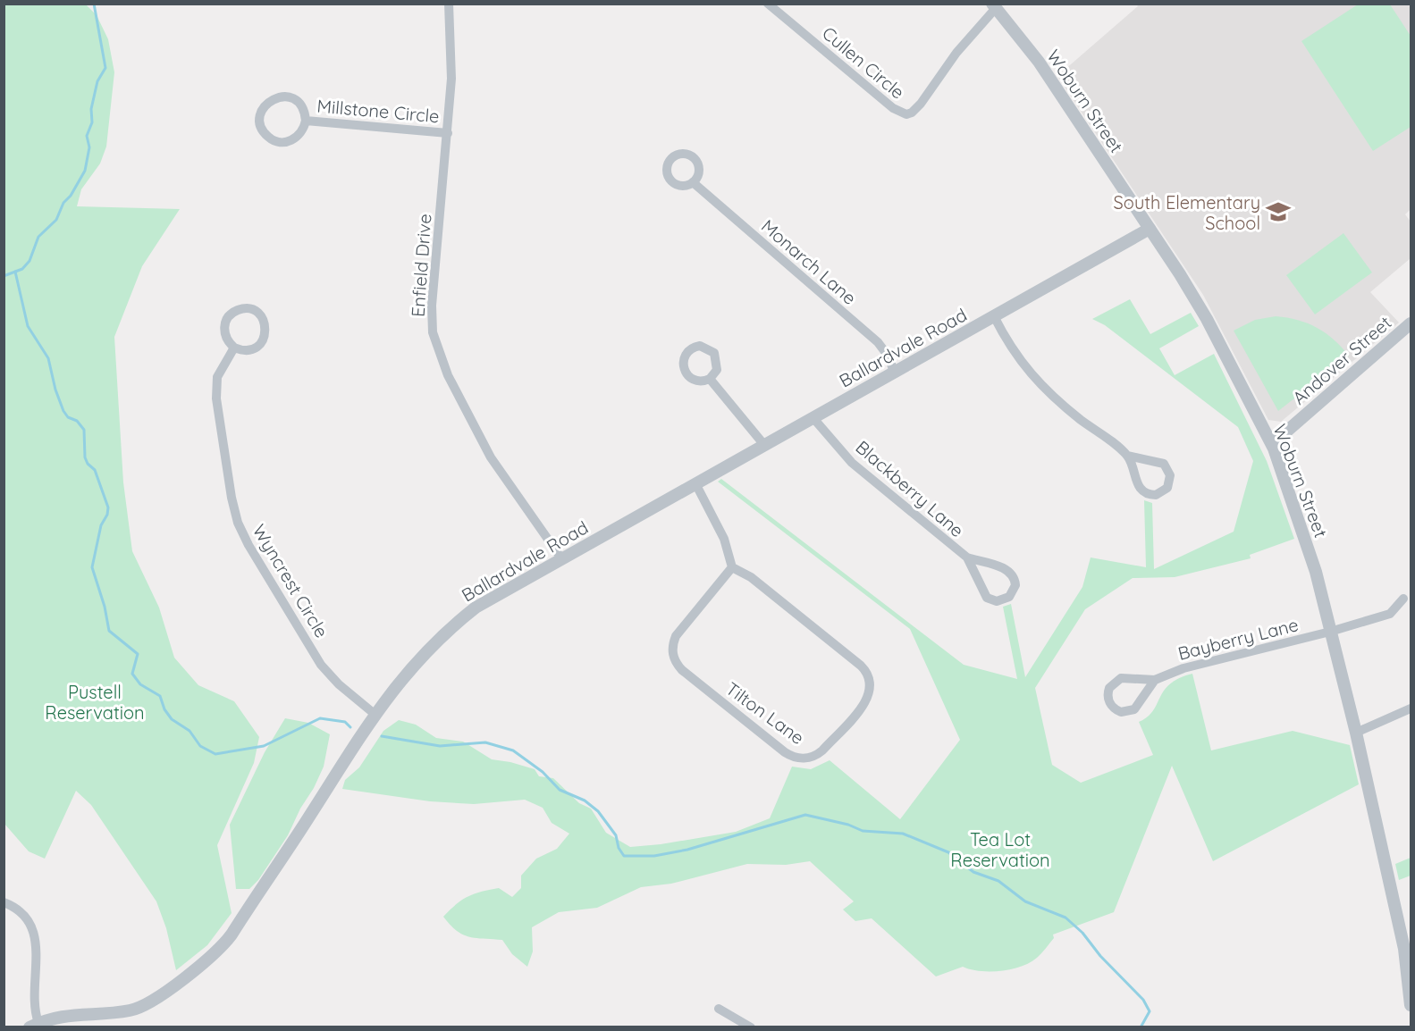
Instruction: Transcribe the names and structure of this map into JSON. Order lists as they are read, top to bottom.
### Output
{
  "streets": {
    "street": [
      "Cullen Circle",
      "Woburn Street",
      "Millstone Circle",
      "Monarch Lane",
      "Enfield Drive",
      "Ballardvale Road",
      "Andover Street",
      "Blackberry Lane",
      "Wyncrest Circle",
      "Bayberry Lane",
      "Tilton Lane"
    ]
  },
  "crossings": [
    ["Cullen Circle", "Woburn Street"],
    ["Woburn Street", "Ballardvale Road"],
    ["Woburn Street", "Andover Street"],
    ["Woburn Street", "Bayberry Lane"],
    ["Millstone Circle", "Enfield Drive"],
    ["Monarch Lane", "Ballardvale Road"],
    ["Enfield Drive", "Ballardvale Road"],
    ["Ballardvale Road", "Blackberry Lane"],
    ["Ballardvale Road", "Wyncrest Circle"]
  ],
  "parks": ["Pustell Reservation", "Tea Lot Reservation"],
  "places": {
    "school or university": ["South Elementary School"]
  }
}
